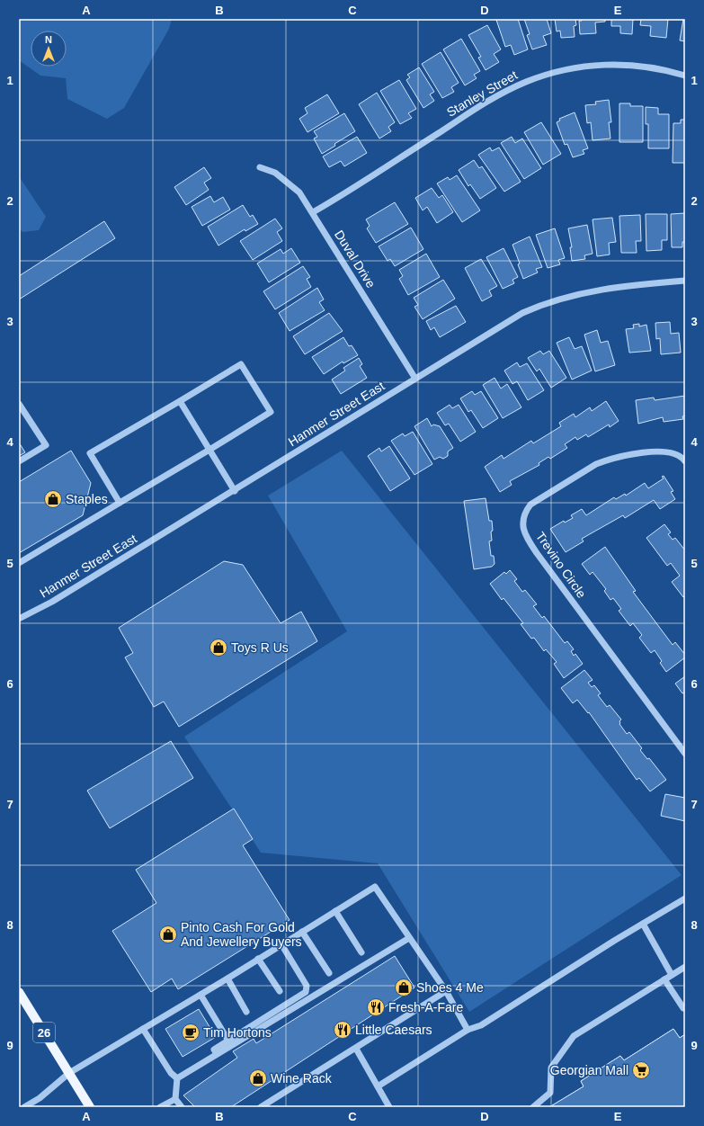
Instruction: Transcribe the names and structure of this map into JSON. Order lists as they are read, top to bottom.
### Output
{
  "streets": {
    "main road": ["26"],
    "street": [
      "Stanley Street",
      "Duval Drive",
      "Hanmer Street East",
      "Trevino Circle"
    ]
  },
  "crossings": [
    ["Stanley Street", "Duval Drive"],
    ["Duval Drive", "Hanmer Street East"]
  ],
  "places": {
    "shop": [
      "Staples",
      "Toys R Us",
      "Pinto Cash For Gold And Jewellery Buyers",
      "Shoes 4 Me",
      "Wine Rack"
    ],
    "restaurant": ["Fresh-A-Fare", "Little Caesars"],
    "cafe": ["Tim Hortons"],
    "supermarket": ["Georgian Mall"]
  },
  "north": "top",
  "grid": {
    "columns": [
      "A",
      "B",
      "C",
      "D",
      "E"
    ],
    "rows": [
      "1",
      "2",
      "3",
      "4",
      "5",
      "6",
      "7",
      "8",
      "9"
    ]
  }
}
